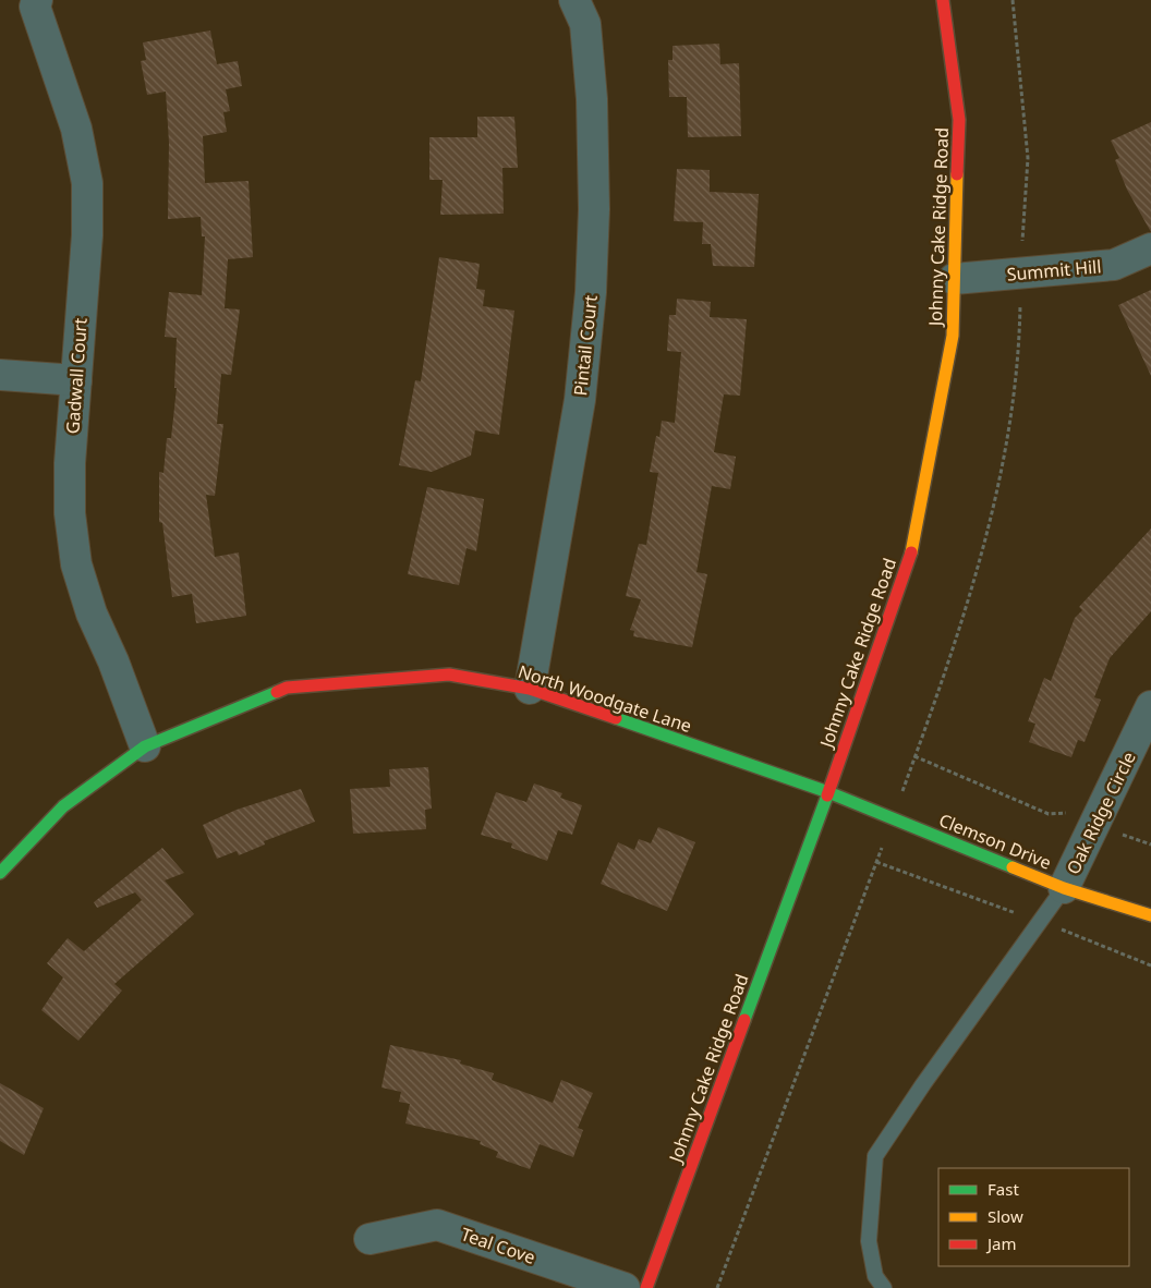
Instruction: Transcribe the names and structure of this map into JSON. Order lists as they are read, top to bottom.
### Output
{
  "streets": {
    "street": [
      "Johnny Cake Ridge Road",
      "Summit Hill",
      "Pintail Court",
      "Gadwall Court",
      "North Woodgate Lane",
      "Oak Ridge Circle",
      "Clemson Drive",
      "Teal Cove"
    ]
  },
  "crossings": [
    ["Johnny Cake Ridge Road", "Summit Hill"],
    ["Johnny Cake Ridge Road", "North Woodgate Lane"],
    ["Johnny Cake Ridge Road", "Clemson Drive"],
    ["Pintail Court", "North Woodgate Lane"],
    ["Gadwall Court", "North Woodgate Lane"],
    ["North Woodgate Lane", "Clemson Drive"],
    ["Oak Ridge Circle", "Clemson Drive"]
  ],
  "legend": ["Fast", "Slow", "Jam"]
}
